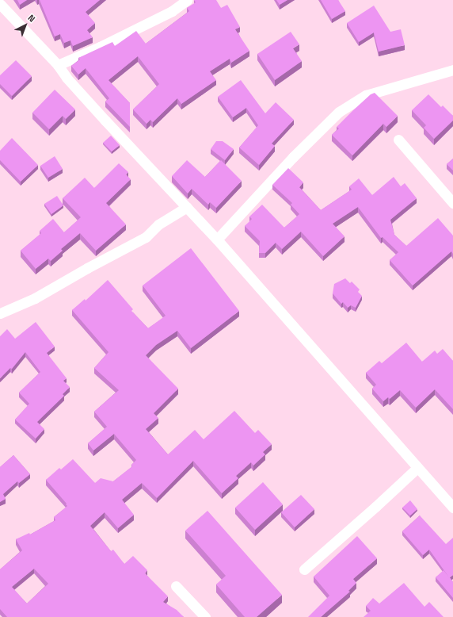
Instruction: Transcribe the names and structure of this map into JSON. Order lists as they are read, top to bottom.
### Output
{
  "north": "top right"
}
